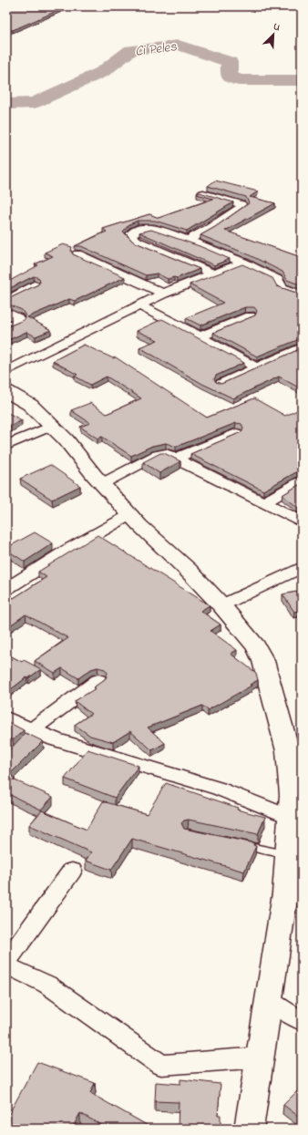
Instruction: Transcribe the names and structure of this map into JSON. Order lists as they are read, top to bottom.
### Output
{
  "water": ["Ci Peles"],
  "north": "top right"
}
